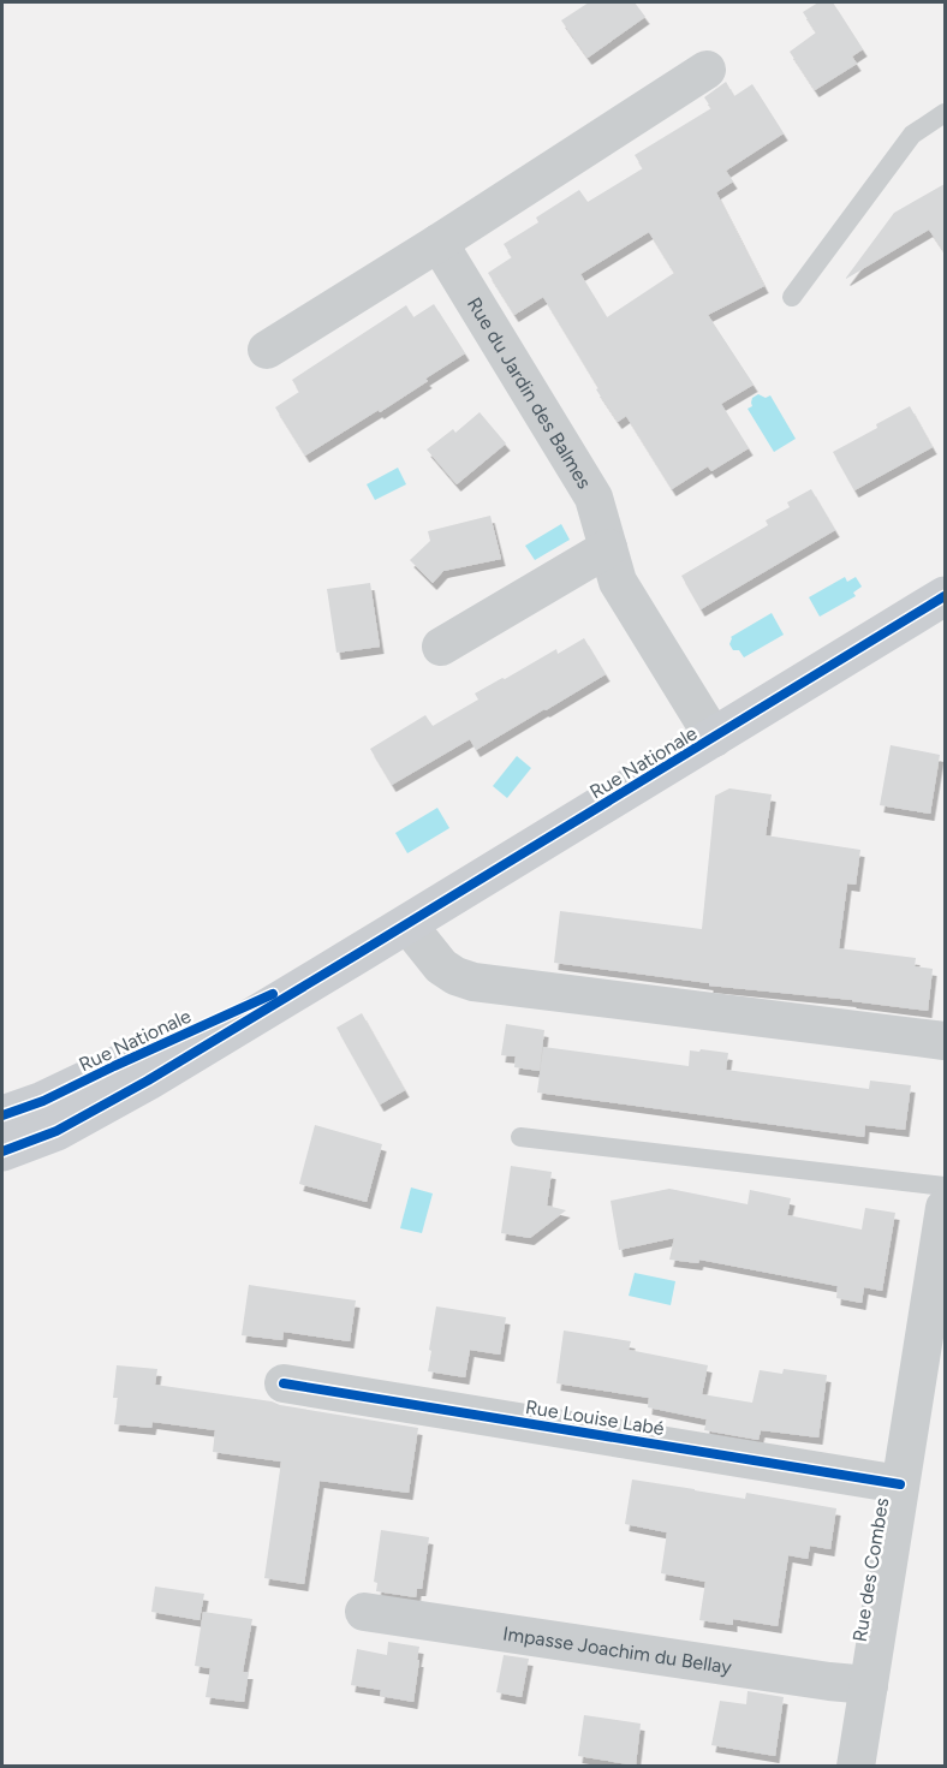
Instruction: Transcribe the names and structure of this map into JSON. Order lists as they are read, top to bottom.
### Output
{
  "streets": {
    "main road": ["Rue Nationale"],
    "street": [
      "Rue du Jardin des Balmes",
      "Rue Louise Labé",
      "Rue des Combes",
      "Impasse Joachim du Bellay"
    ]
  },
  "crossings": [
    ["Rue du Jardin des Balmes", "Rue Nationale"],
    ["Rue Louise Labé", "Rue des Combes"],
    ["Rue des Combes", "Impasse Joachim du Bellay"]
  ]
}
